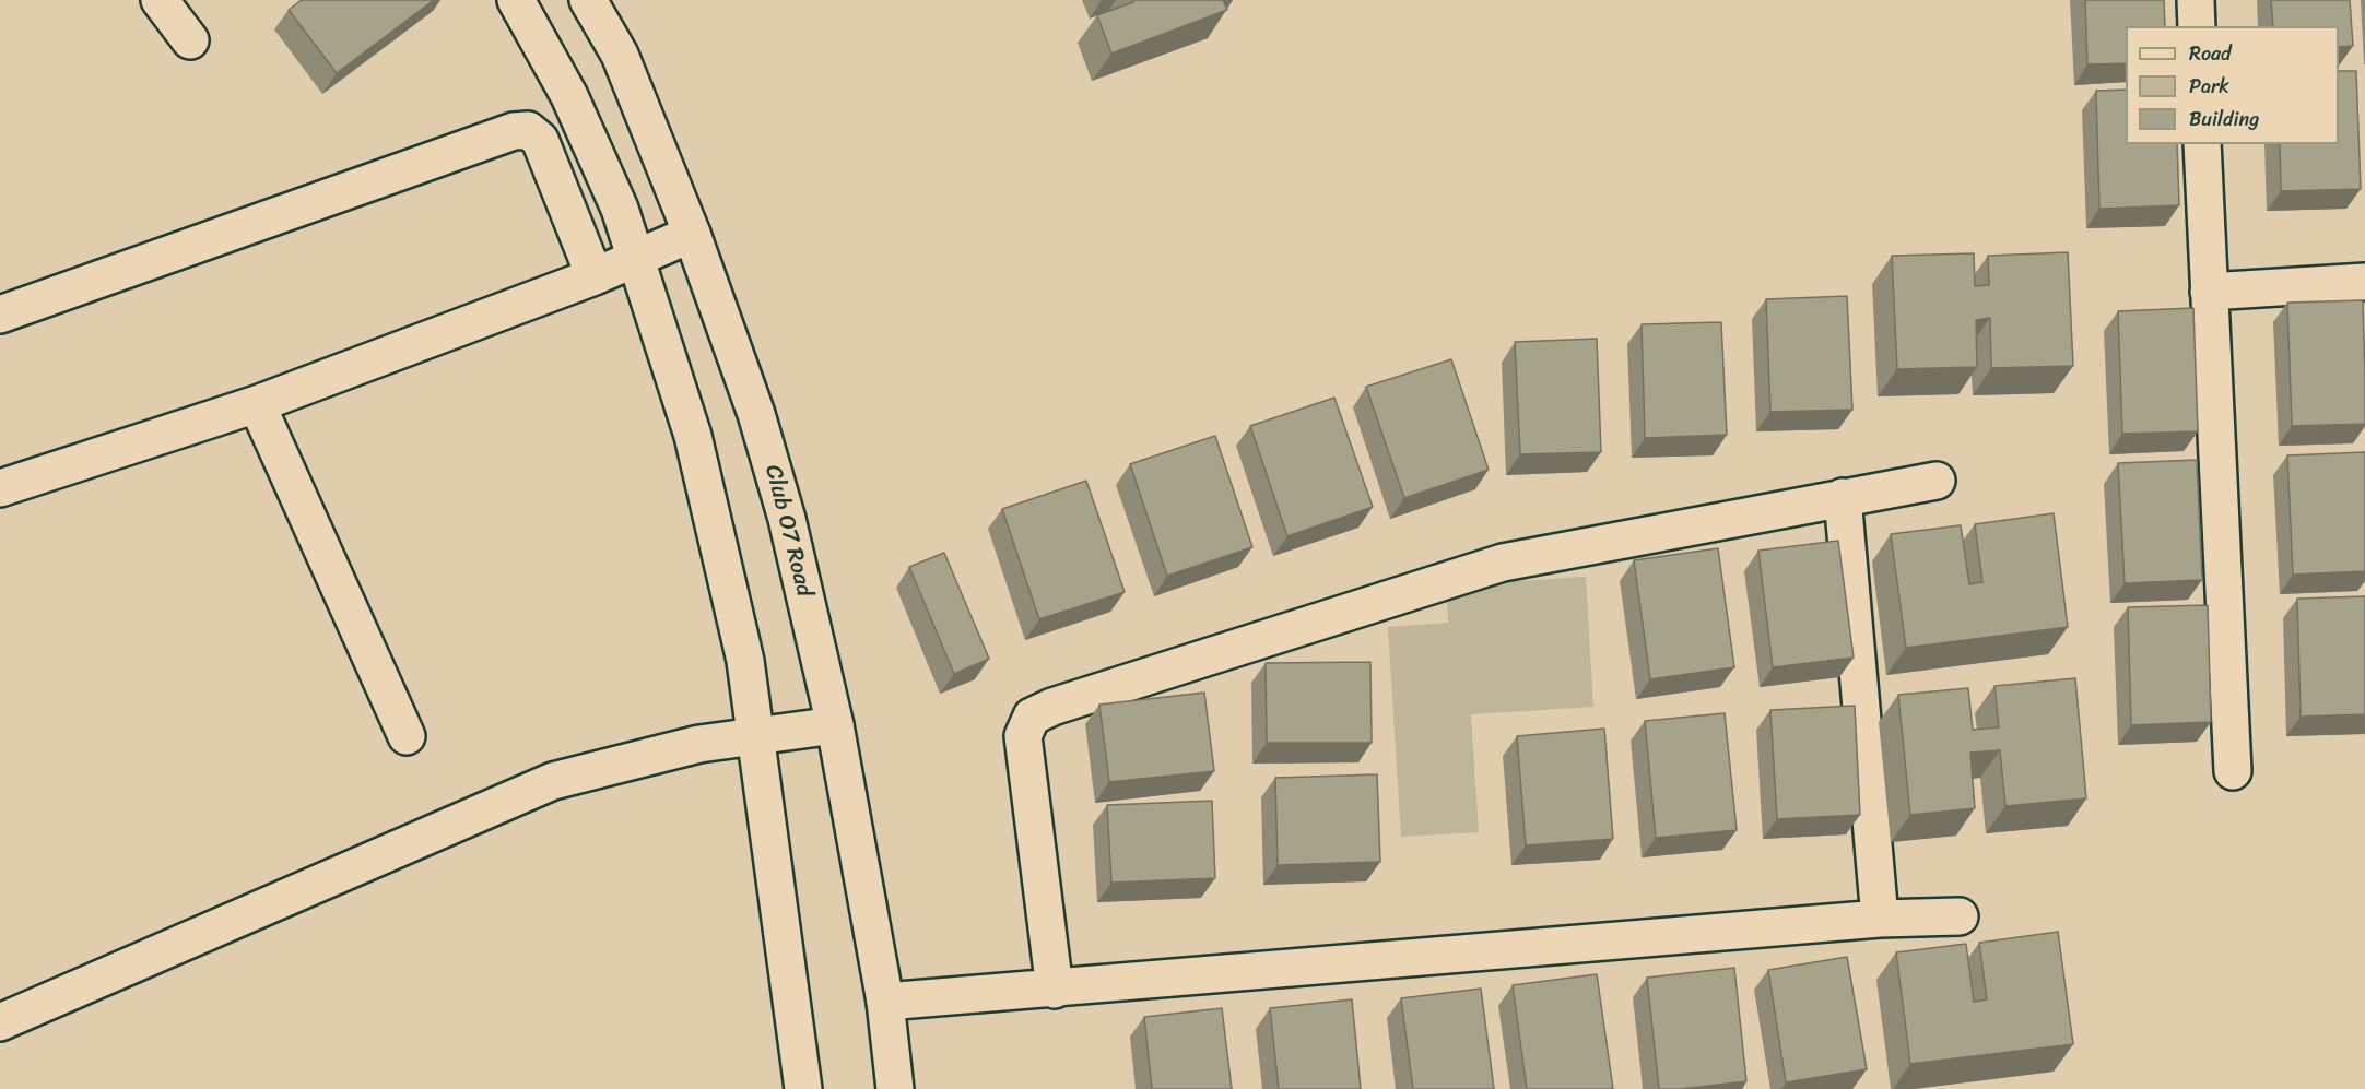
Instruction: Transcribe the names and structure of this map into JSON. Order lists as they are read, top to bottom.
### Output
{
  "streets": {
    "street": ["Club O7 Road"]
  },
  "legend": ["Road", "Park", "Building"]
}
